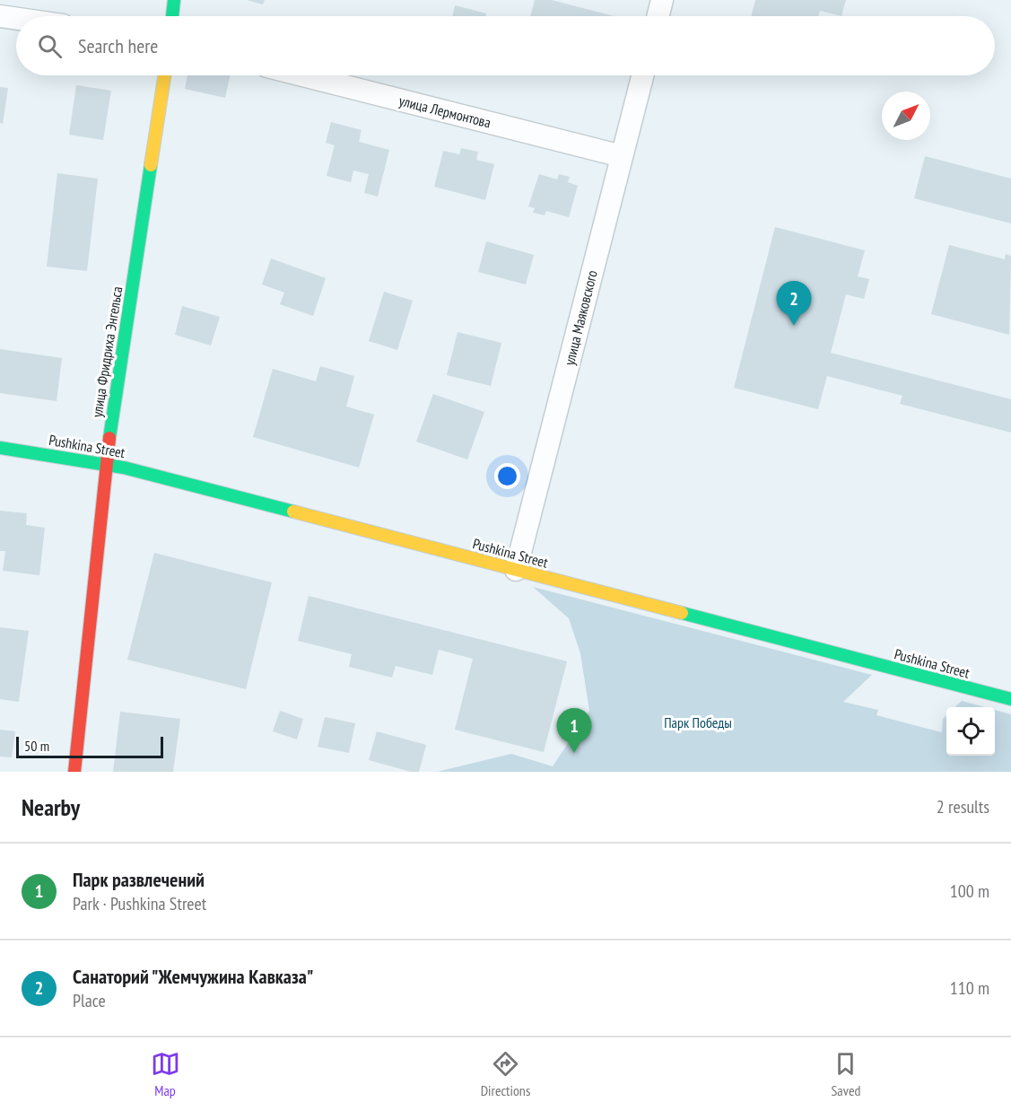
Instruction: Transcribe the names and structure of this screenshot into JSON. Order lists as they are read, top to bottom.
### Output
{
  "streets": {
    "street": [
      "улица Лермонтова",
      "улица Маяковского",
      "улица Фридриха Энгельса",
      "Pushkina Street"
    ]
  },
  "crossings": [
    ["улица Лермонтова", "улица Маяковского"],
    ["улица Маяковского", "Pushkina Street"],
    ["улица Фридриха Энгельса", "Pushkina Street"]
  ],
  "parks": ["Парк Победы"],
  "scale_bar": "50 m",
  "north": "top right",
  "page": {
    "search": "Search here",
    "pins": ["2", "1"],
    "scale": "50 m",
    "heading": ["Nearby", "2 results"],
    "list": [
      {
        "mark": "1",
        "name": "Парк развлечений",
        "note": "Park · Pushkina Street",
        "value": "100 m"
      },
      {
        "mark": "2",
        "name": "Санаторий \"Жемчужина Кавказа\"",
        "note": "Place",
        "value": "110 m"
      }
    ],
    "nav": ["Map", "Directions", "Saved"]
  }
}
